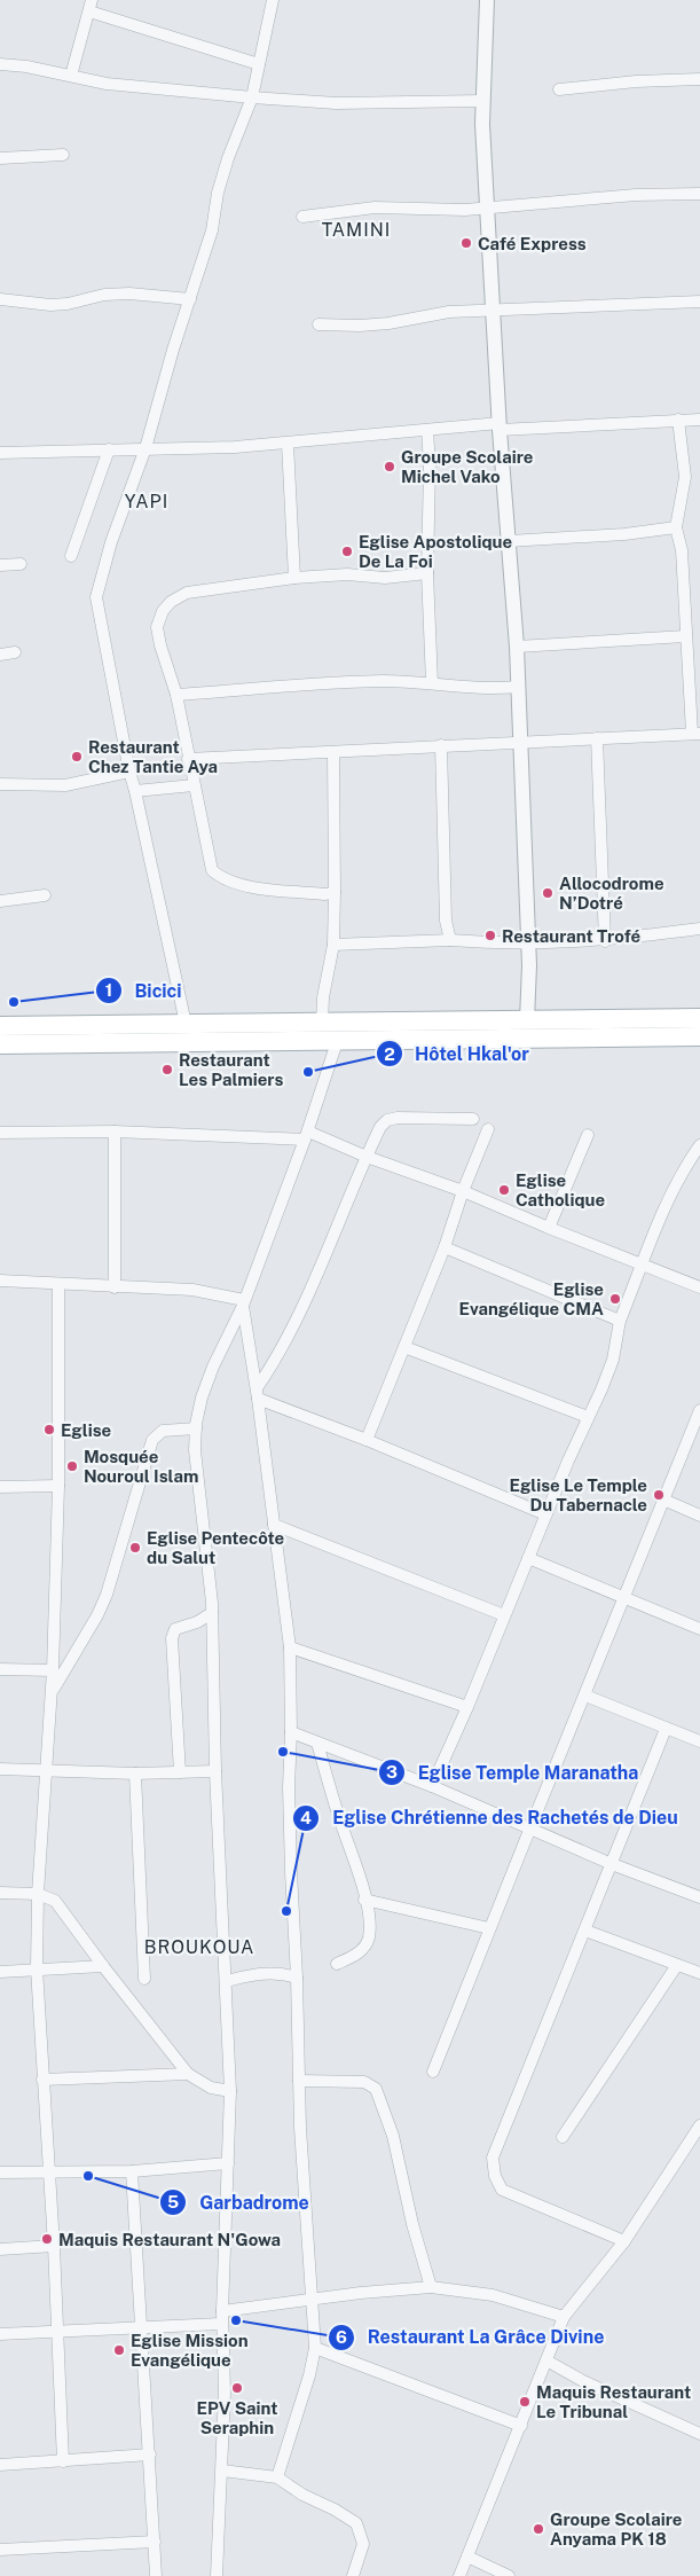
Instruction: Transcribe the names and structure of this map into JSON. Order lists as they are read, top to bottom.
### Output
{
  "districts": ["TAMINI", "YAPI", "BROUKOUA"],
  "places": [
    "Café Express",
    "Groupe Scolaire Michel Vako",
    "Eglise Apostolique De La Foi",
    "Restaurant Chez Tantie Aya",
    "Allocodrome N’Dotré",
    "Restaurant Trofé",
    "Bicici",
    "Restaurant Les Palmiers",
    "Hôtel Hkal'or",
    "Eglise Catholique",
    "Eglise Evangélique CMA",
    "Eglise",
    "Mosquée Nouroul Islam",
    "Eglise Le Temple Du Tabernacle",
    "Eglise Pentecôte du Salut",
    "Eglise Temple Maranatha",
    "Eglise Chrétienne des Rachetés de Dieu",
    "Garbadrome",
    "Maquis Restaurant N'Gowa",
    "Restaurant La Grâce Divine",
    "Eglise Mission Evangélique",
    "EPV Saint Seraphin",
    "Maquis Restaurant Le Tribunal",
    "Groupe Scolaire Anyama PK 18"
  ]
}
